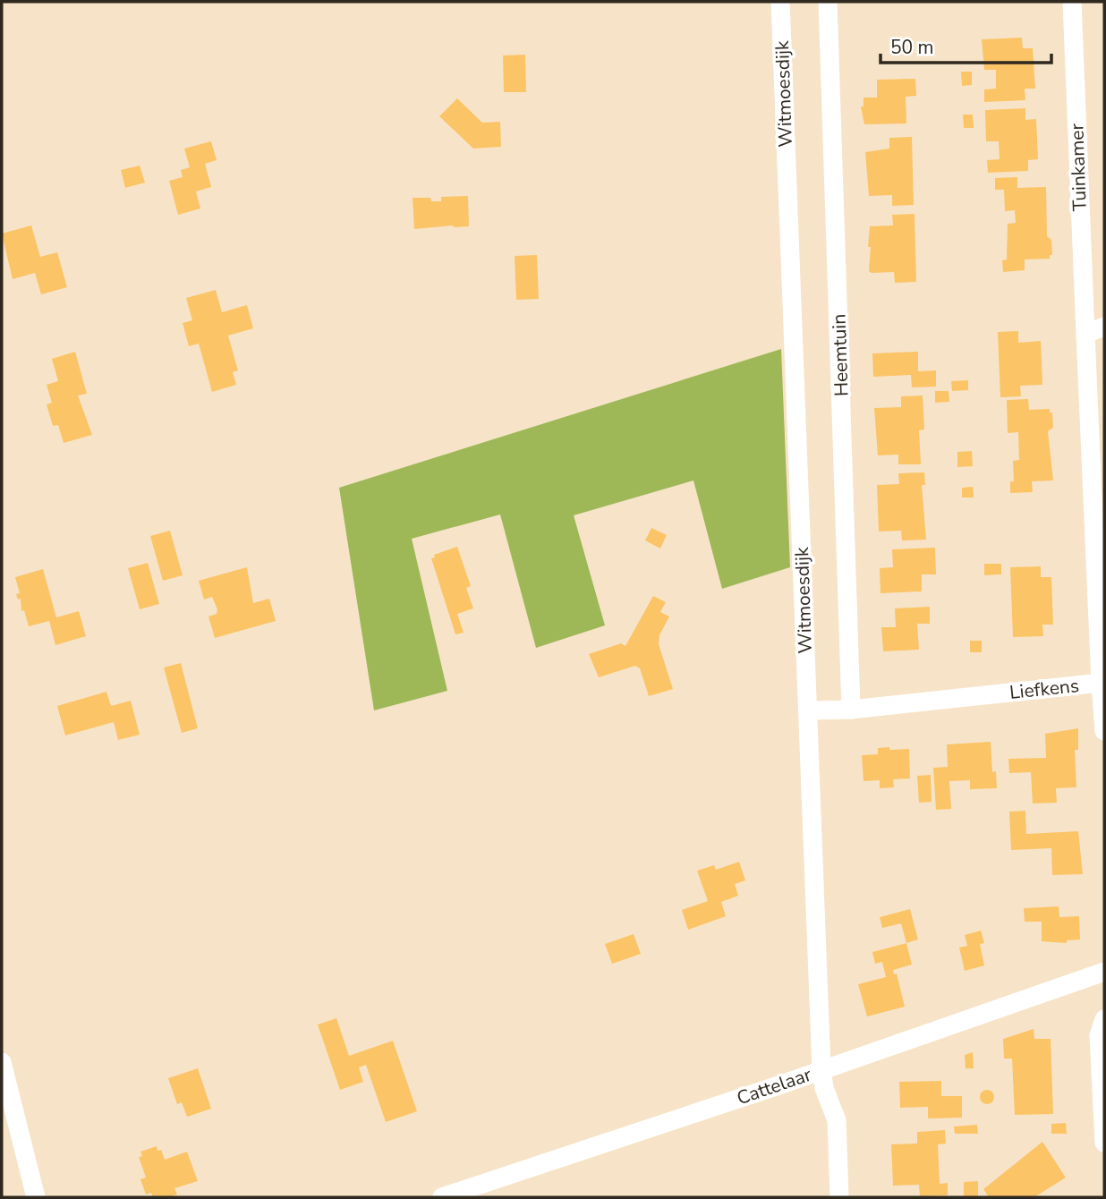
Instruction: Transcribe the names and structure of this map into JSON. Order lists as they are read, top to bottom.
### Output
{
  "streets": {
    "street": [
      "Witmoesdijk",
      "Tuinkamer",
      "Heemtuin",
      "Liefkens",
      "Cattelaar"
    ]
  },
  "crossings": [
    ["Witmoesdijk", "Liefkens"],
    ["Witmoesdijk", "Cattelaar"],
    ["Tuinkamer", "Liefkens"],
    ["Heemtuin", "Liefkens"]
  ],
  "scale_bar": "50 m"
}
